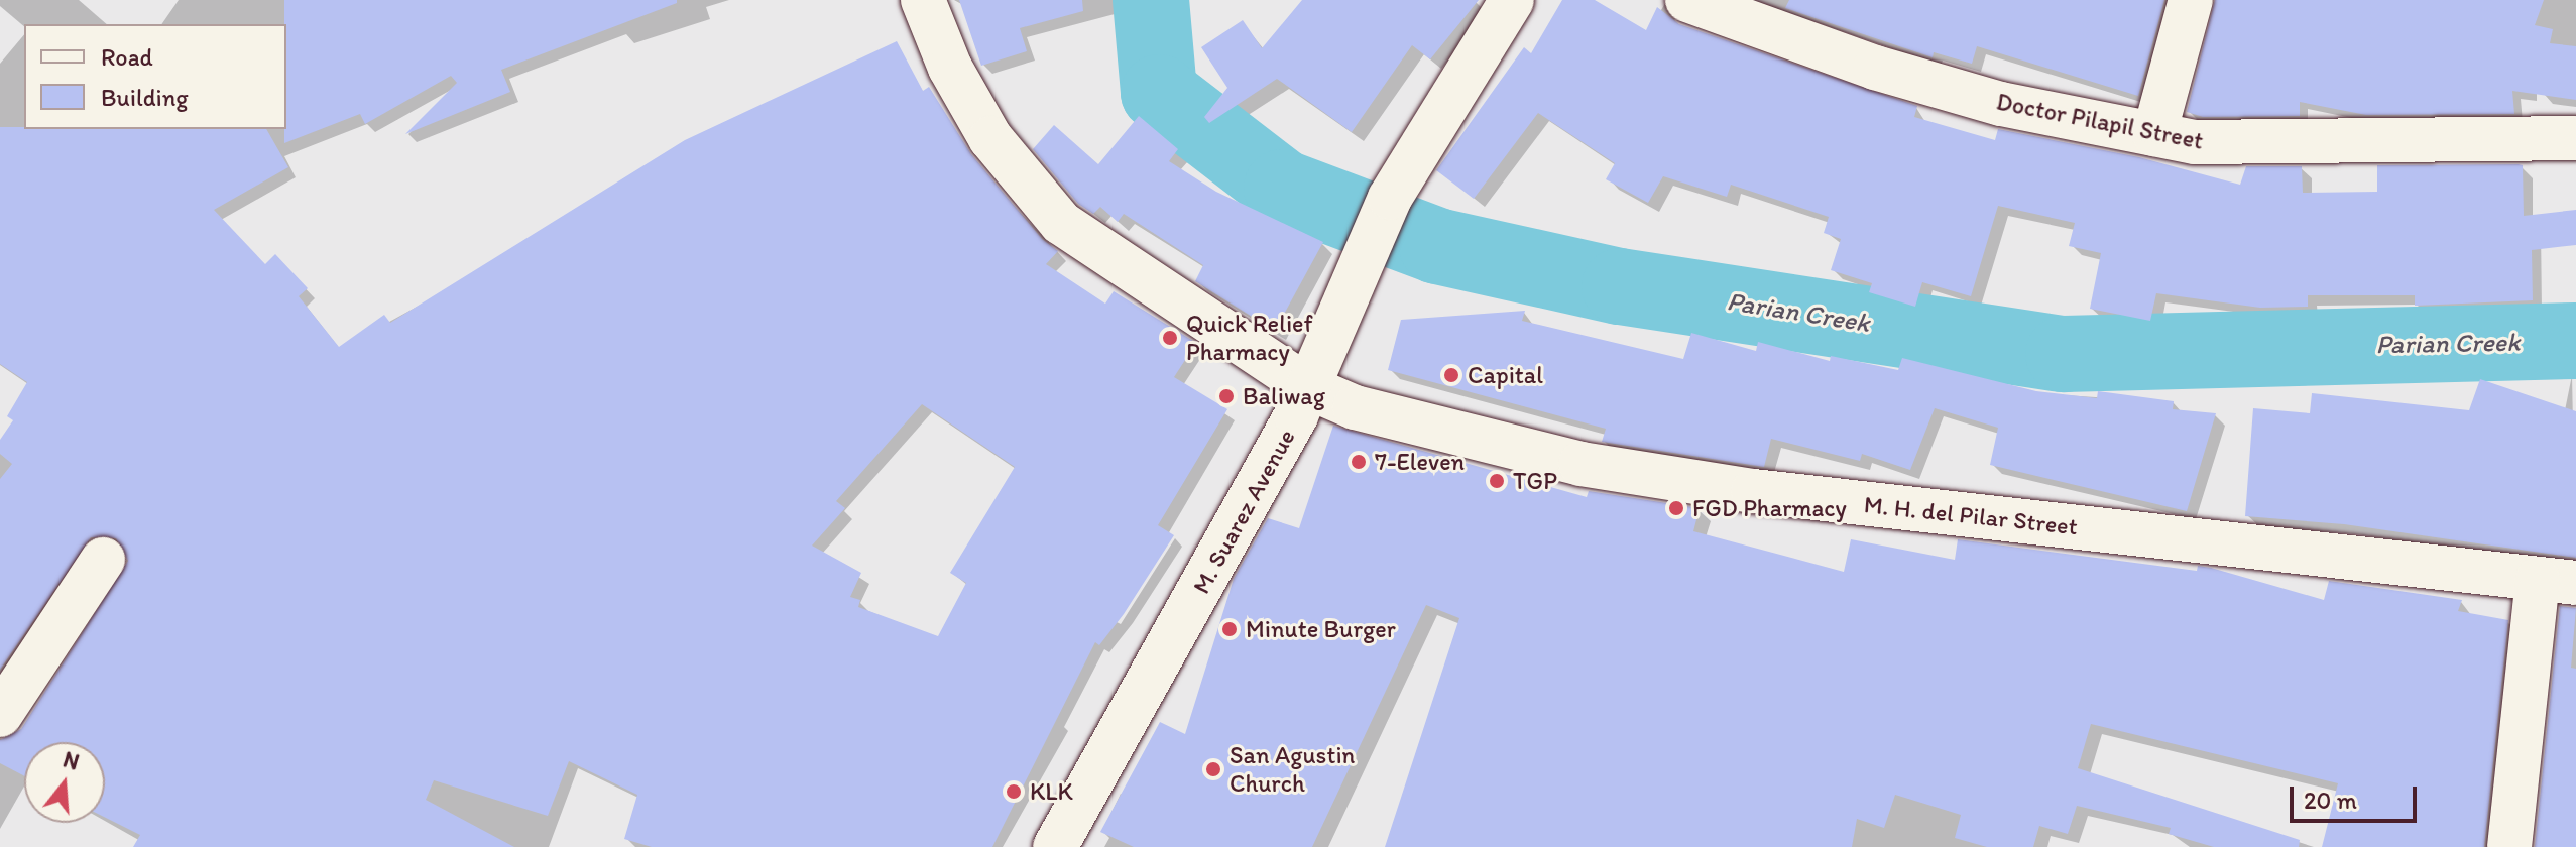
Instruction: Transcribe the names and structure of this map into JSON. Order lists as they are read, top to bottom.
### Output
{
  "streets": {
    "street": ["Doctor Pilapil Street", "M. Suarez Avenue", "M. H. del Pilar Street"]
  },
  "crossings": [
    ["M. Suarez Avenue", "M. H. del Pilar Street"]
  ],
  "water": ["Parian Creek"],
  "places": [
    "Quick Relief Pharmacy",
    "Capital",
    "Baliwag",
    "7-Eleven",
    "TGP",
    "FGD Pharmacy",
    "Minute Burger",
    "San Agustin Church",
    "KLK"
  ],
  "legend": ["Road", "Building"],
  "scale_bar": "20 m",
  "north": "top"
}
